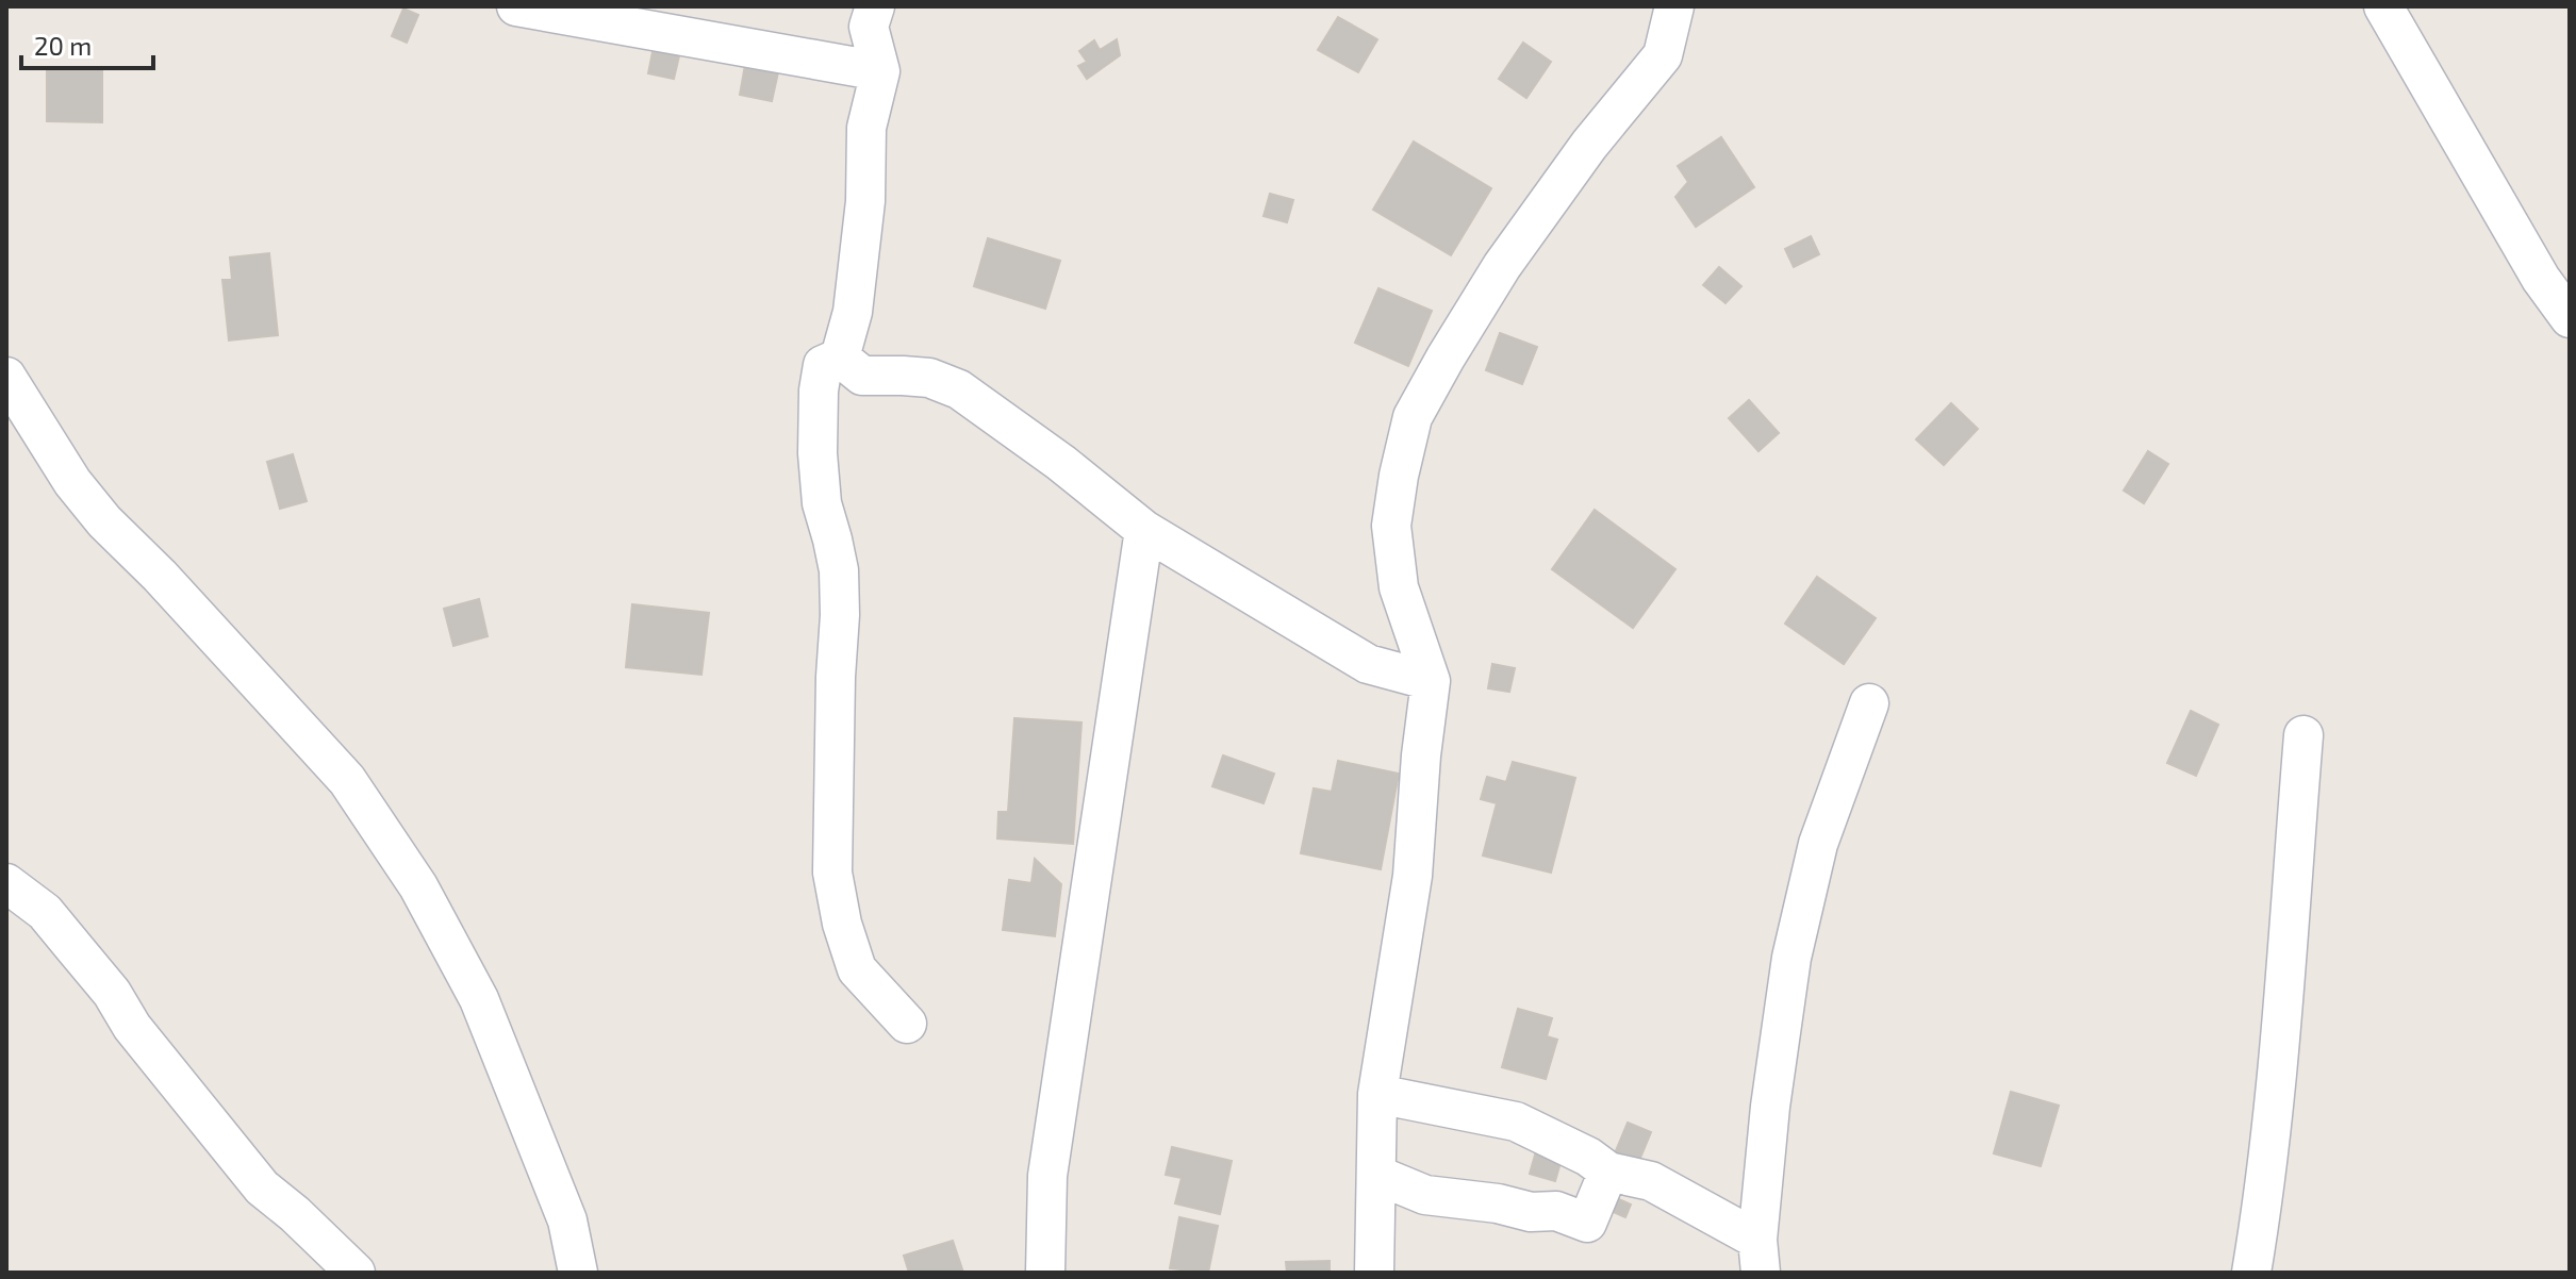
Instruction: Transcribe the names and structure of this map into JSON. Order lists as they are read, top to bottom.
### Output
{
  "scale_bar": "20 m"
}
